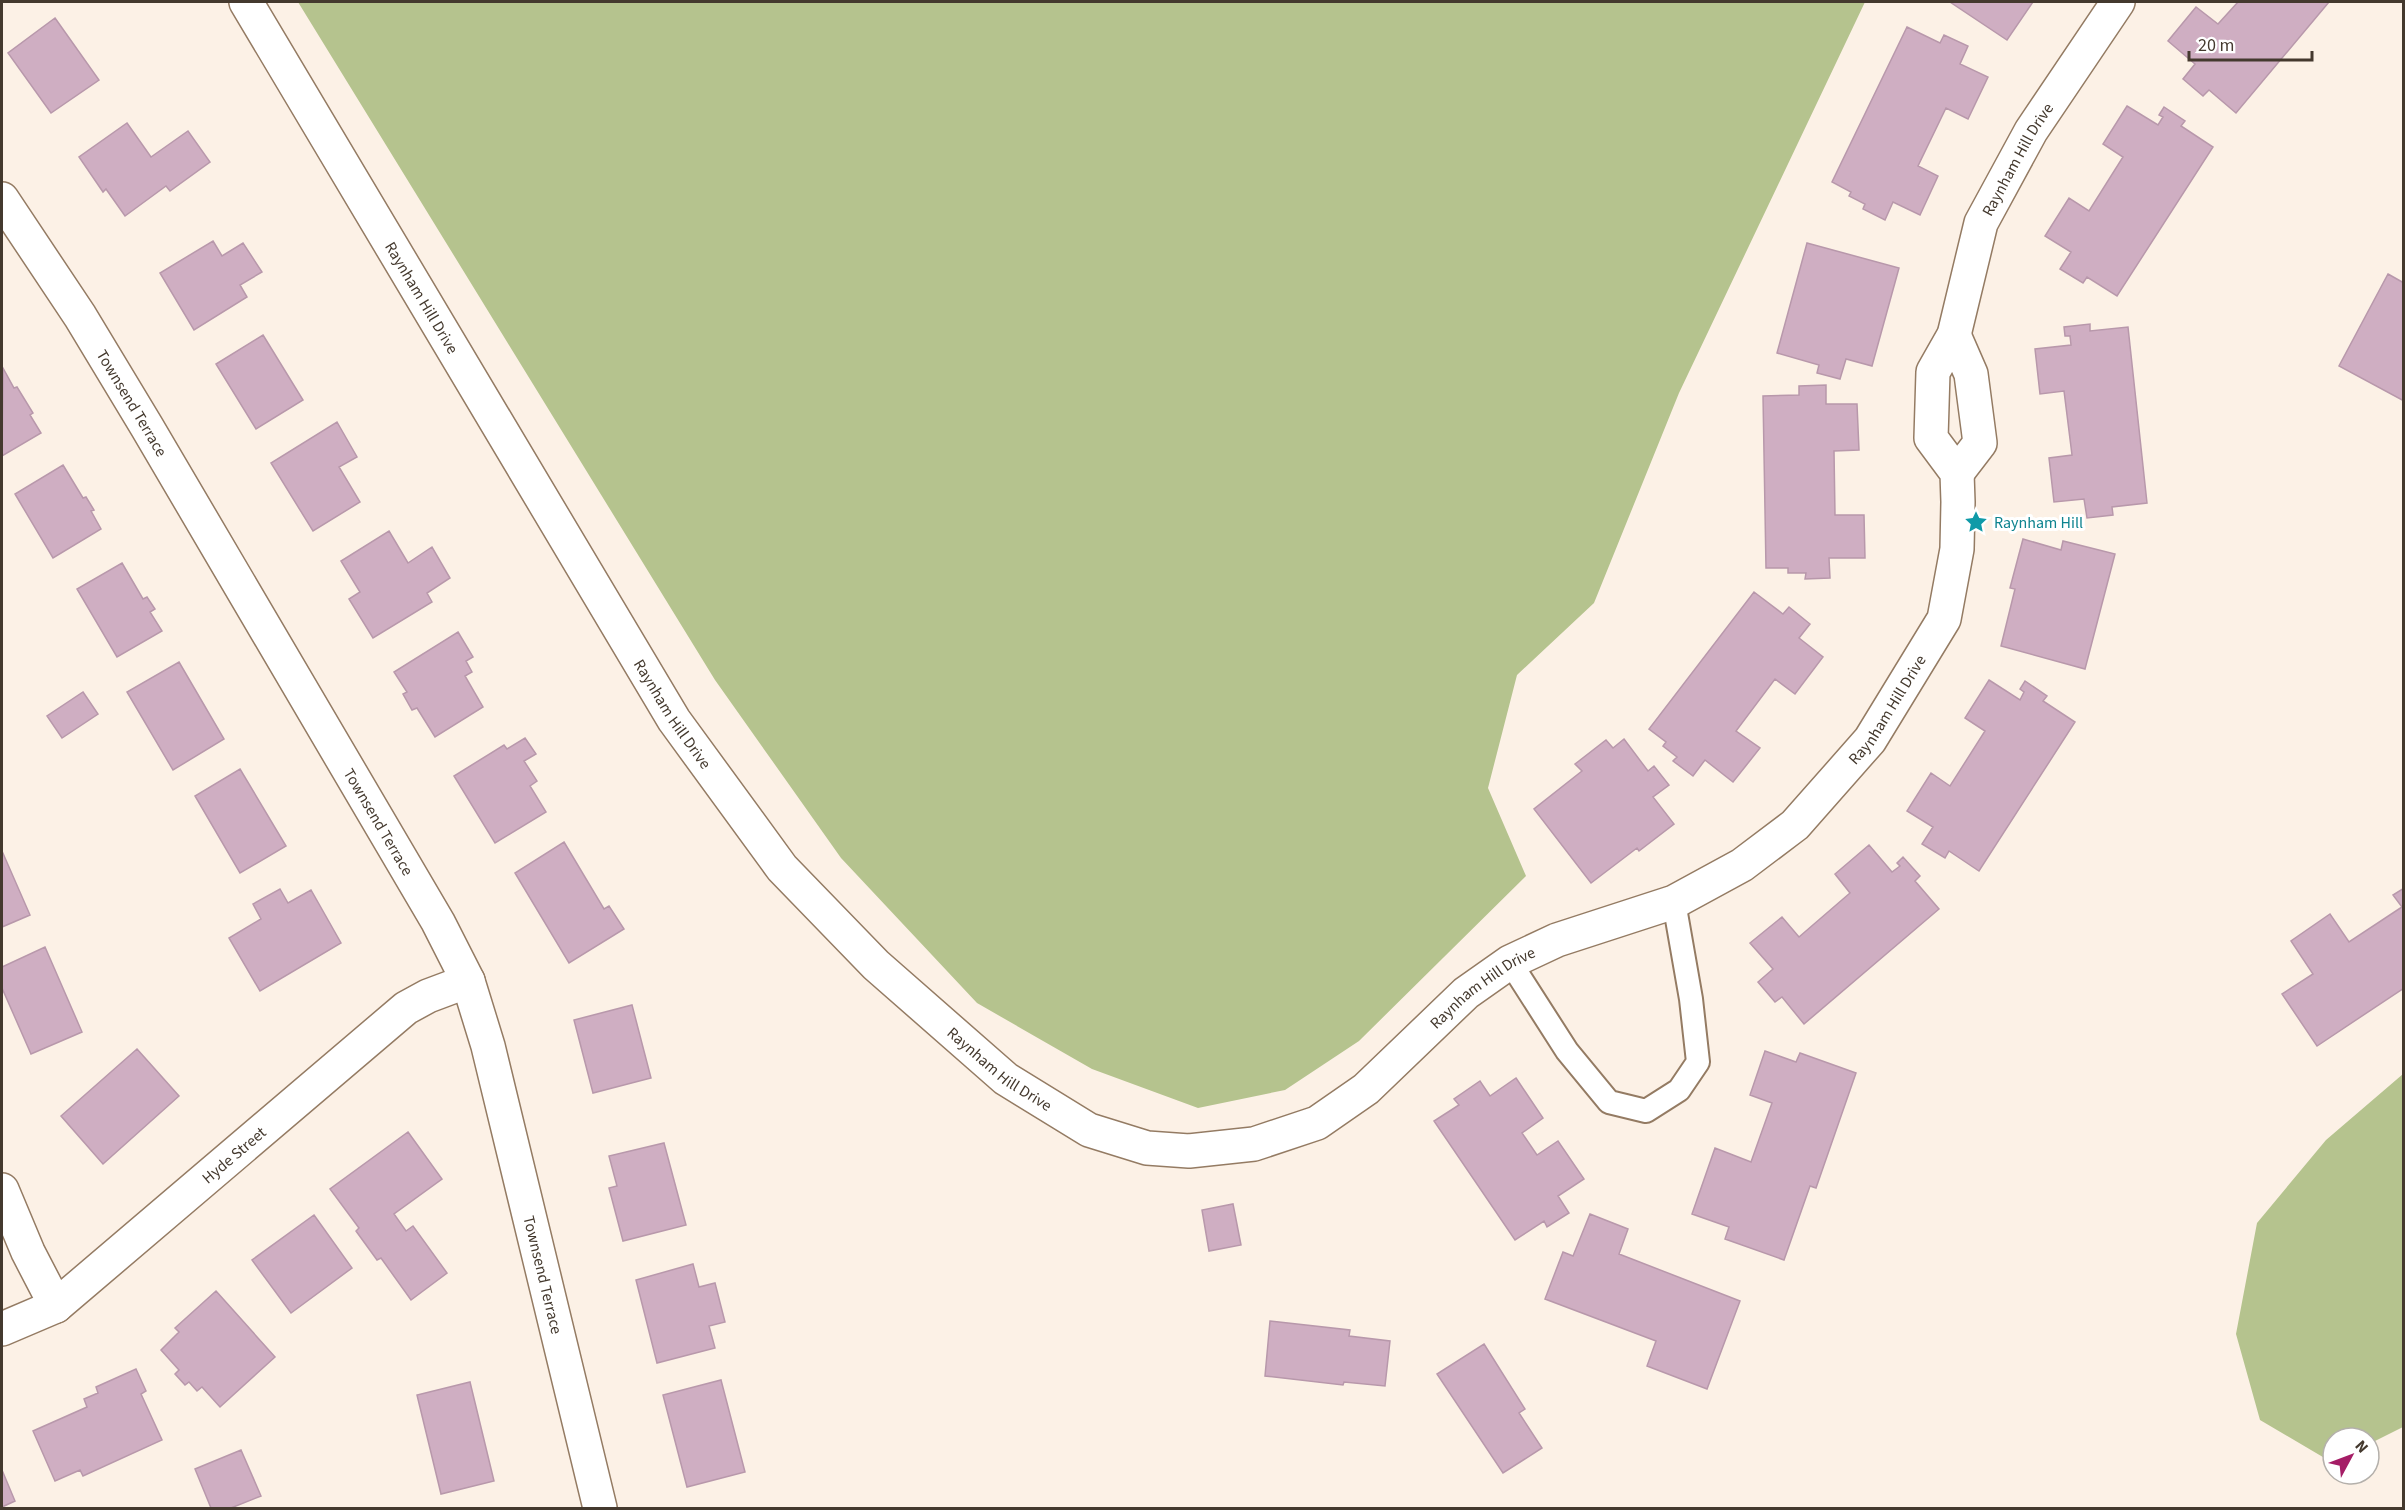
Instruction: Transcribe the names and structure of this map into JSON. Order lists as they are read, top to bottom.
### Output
{
  "streets": {
    "street": ["Raynham Hill Drive", "Townsend Terrace", "Hyde Street"]
  },
  "crossings": [
    ["Townsend Terrace", "Hyde Street"]
  ],
  "places": {
    "place": ["Raynham Hill"]
  },
  "scale_bar": "20 m",
  "north": "top right"
}
